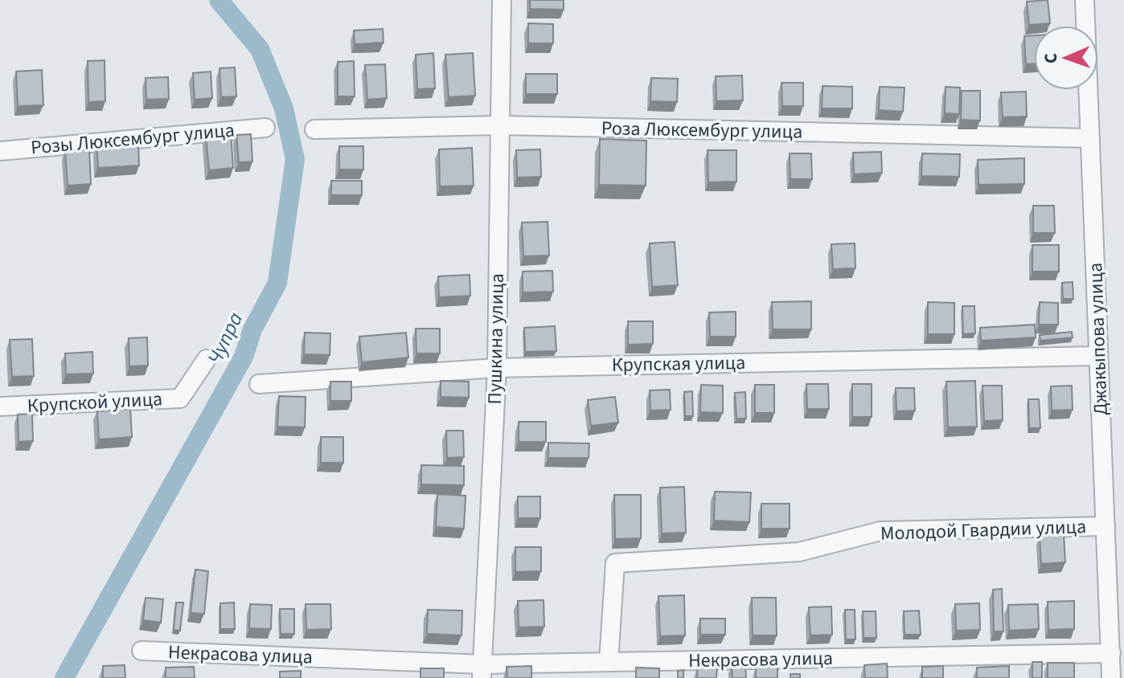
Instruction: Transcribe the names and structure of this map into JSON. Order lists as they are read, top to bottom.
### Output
{
  "streets": {
    "street": [
      "Роза Люксембург улица",
      "Розы Люксембург улица",
      "Пушкина улица",
      "Джакыпова улица",
      "Крупская улица",
      "Крупской улица",
      "Молодой Гвардии улица",
      "Некрасова улица"
    ]
  },
  "crossings": [
    ["Роза Люксембург улица", "Пушкина улица"],
    ["Роза Люксембург улица", "Джакыпова улица"],
    ["Пушкина улица", "Крупская улица"],
    ["Пушкина улица", "Некрасова улица"],
    ["Джакыпова улица", "Крупская улица"],
    ["Джакыпова улица", "Молодой Гвардии улица"],
    ["Джакыпова улица", "Некрасова улица"],
    ["Молодой Гвардии улица", "Некрасова улица"]
  ],
  "water": ["Чупра"],
  "north": "left"
}
